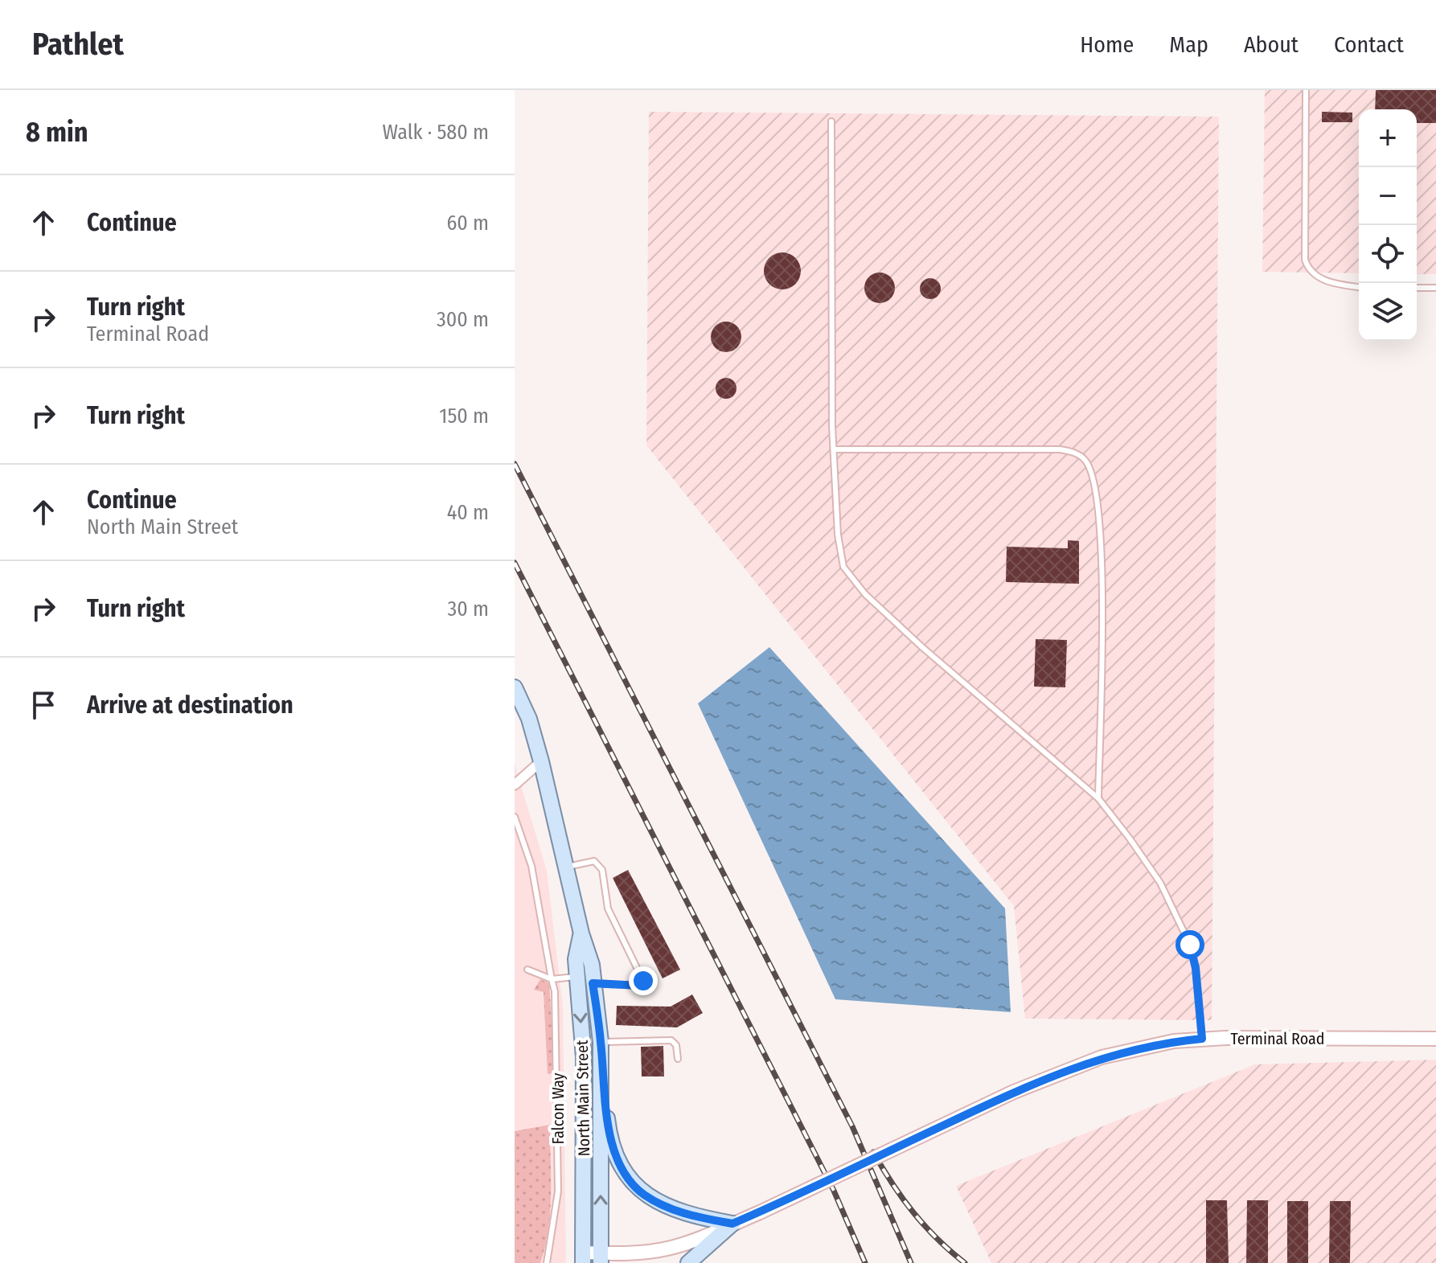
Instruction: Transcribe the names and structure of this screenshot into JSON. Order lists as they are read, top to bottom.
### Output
{
  "streets": {
    "main road": ["Terminal Road", "North Main Street"],
    "lane": ["Falcon Way"]
  },
  "crossings": [
    ["Terminal Road", "North Main Street"]
  ],
  "page": {
    "header": "Pathlet",
    "nav": [
      "Home",
      "Map",
      "About",
      "Contact"
    ],
    "heading": ["8 min", "Walk · 580 m"],
    "map_buttons": ["+", "−"],
    "list": [
      ["Continue", "60 m"],
      ["Turn right", "Terminal Road", "300 m"],
      ["Turn right", "150 m"],
      ["Continue", "North Main Street", "40 m"],
      ["Turn right", "30 m"],
      "Arrive at destination"
    ]
  }
}
